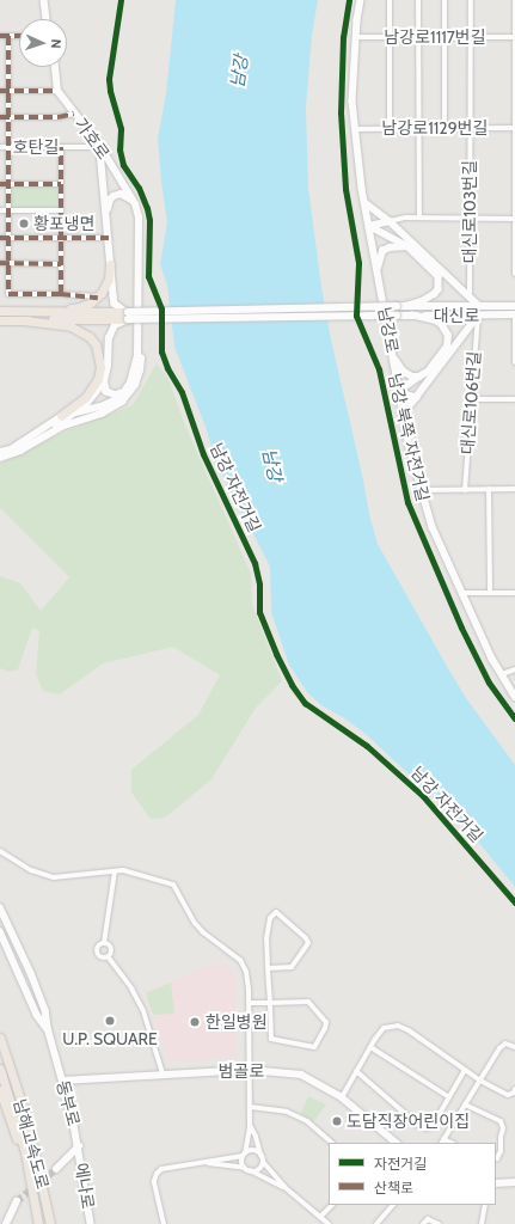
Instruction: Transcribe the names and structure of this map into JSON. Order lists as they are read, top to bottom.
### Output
{
  "streets": {
    "highway": ["남해고속도로"],
    "street": [
      "남강로1117번길",
      "남강로1129번길",
      "가호로",
      "호탄길",
      "대신로103번길",
      "대신로",
      "남강로",
      "대신로106번길",
      "범골로",
      "동부로",
      "에나로"
    ],
    "cycle path": ["남강 북쪽 자전거길", "남강 자전거길"]
  },
  "crossings": [
    ["남강로1117번길", "대신로103번길"],
    ["남강로1117번길", "남강로"],
    ["남강로1129번길", "대신로103번길"],
    ["남강로1129번길", "남강로"],
    ["가호로", "호탄길"],
    ["대신로", "대신로106번길"],
    ["범골로", "동부로"],
    ["동부로", "에나로"]
  ],
  "water": ["남강"],
  "places": [
    "황포냉면",
    "U.P. SQUARE",
    "한일병원",
    "도담직장어린이집"
  ],
  "legend": ["자전거길", "산책로"],
  "north": "right"
}
